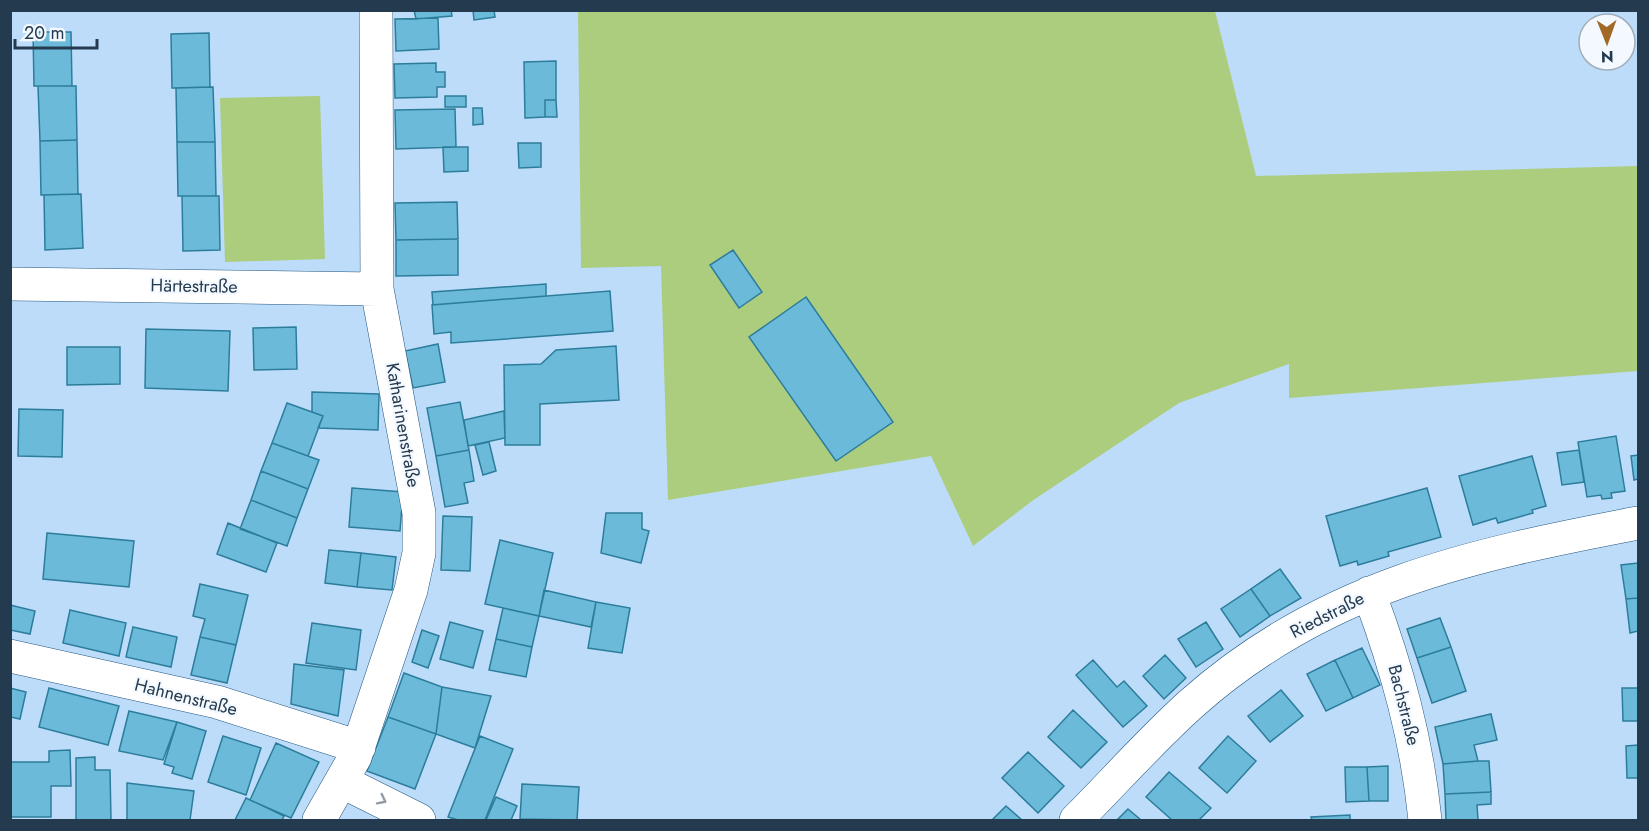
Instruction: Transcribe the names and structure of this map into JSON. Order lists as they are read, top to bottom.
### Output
{
  "streets": {
    "street": [
      "Härtestraße",
      "Katharinenstraße",
      "Riedstraße",
      "Hahnenstraße",
      "Bachstraße"
    ]
  },
  "crossings": [
    ["Härtestraße", "Katharinenstraße"],
    ["Katharinenstraße", "Hahnenstraße"],
    ["Riedstraße", "Bachstraße"]
  ],
  "scale_bar": "20 m",
  "north": "bottom"
}
